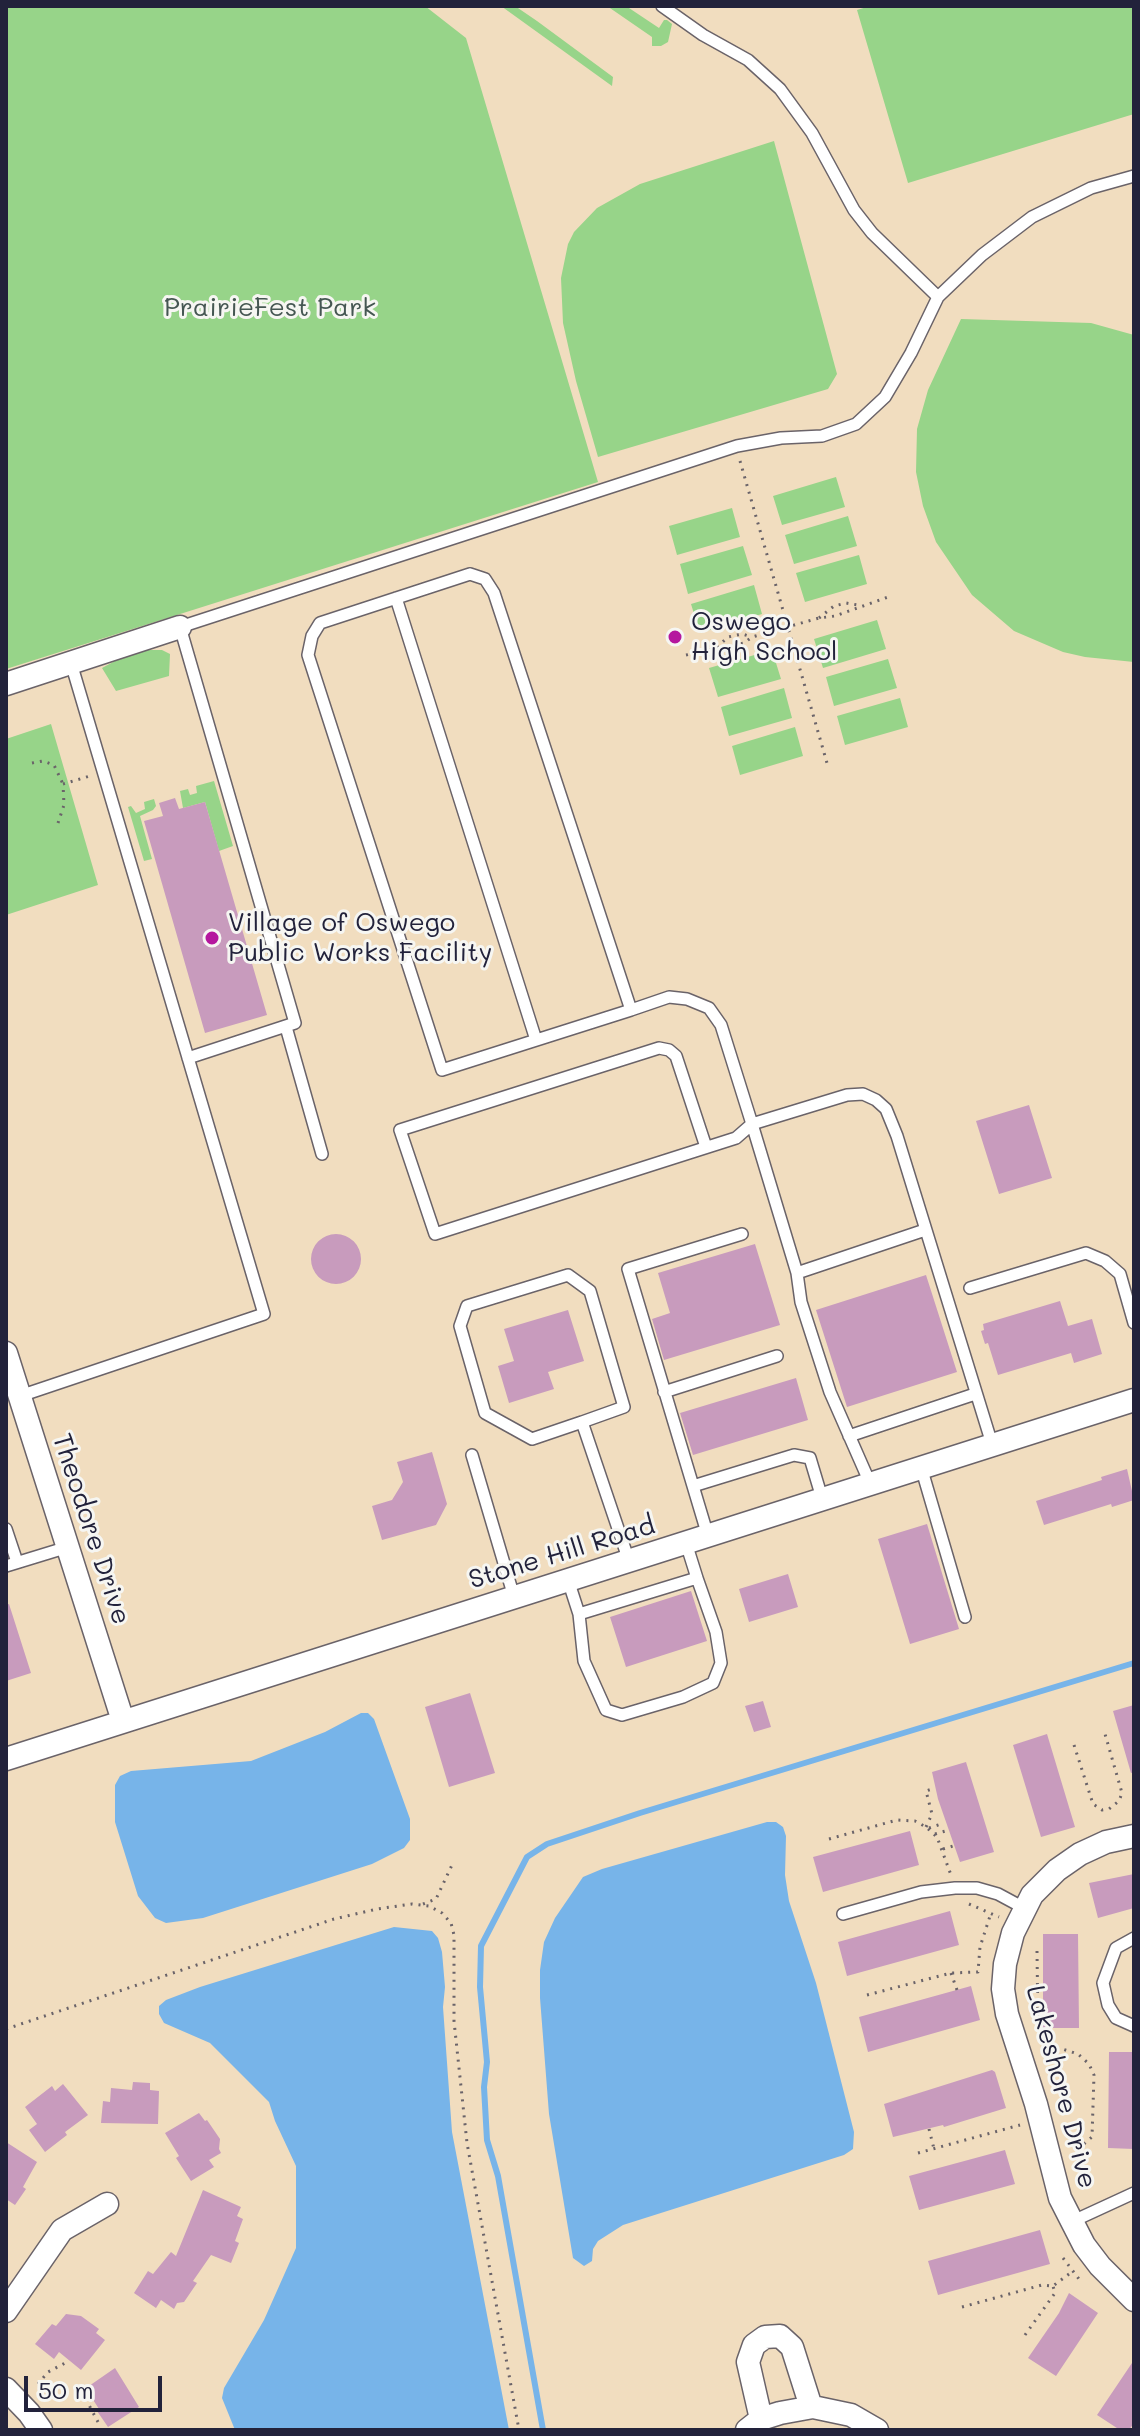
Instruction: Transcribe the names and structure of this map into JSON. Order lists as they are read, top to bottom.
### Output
{
  "streets": {
    "street": ["Theodore Drive", "Stone Hill Road", "Lakeshore Drive"]
  },
  "crossings": [
    ["Theodore Drive", "Stone Hill Road"]
  ],
  "parks": ["PrairieFest Park"],
  "places": ["Oswego High School", "Village of Oswego Public Works Facility"],
  "scale_bar": "50 m"
}
